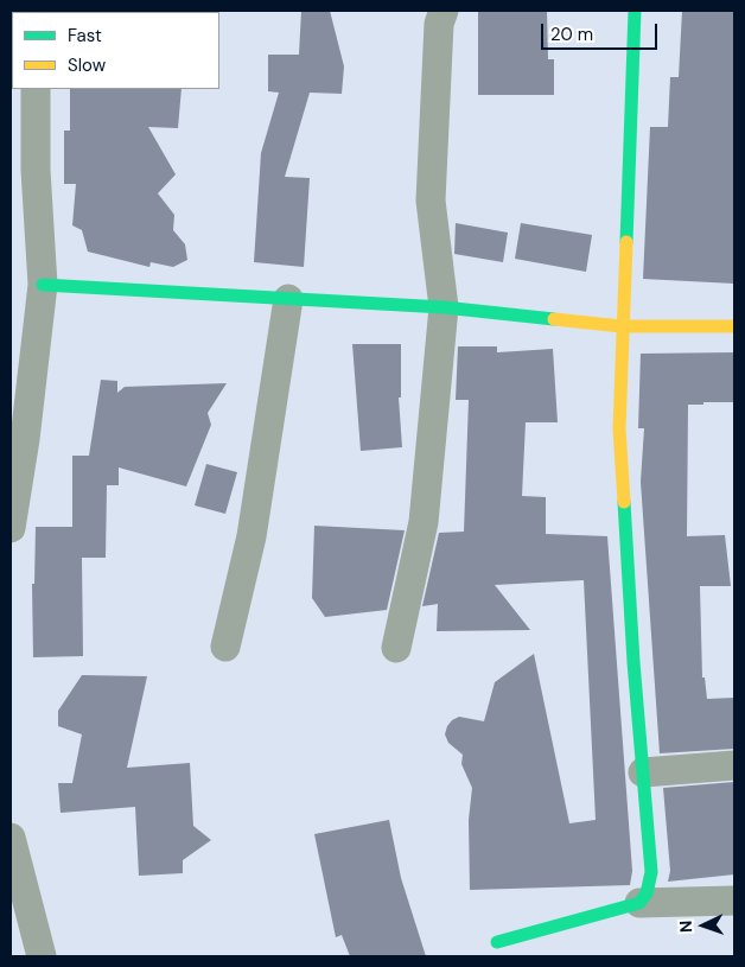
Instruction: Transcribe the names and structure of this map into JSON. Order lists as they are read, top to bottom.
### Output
{
  "legend": ["Fast", "Slow"],
  "scale_bar": "20 m",
  "north": "left"
}
